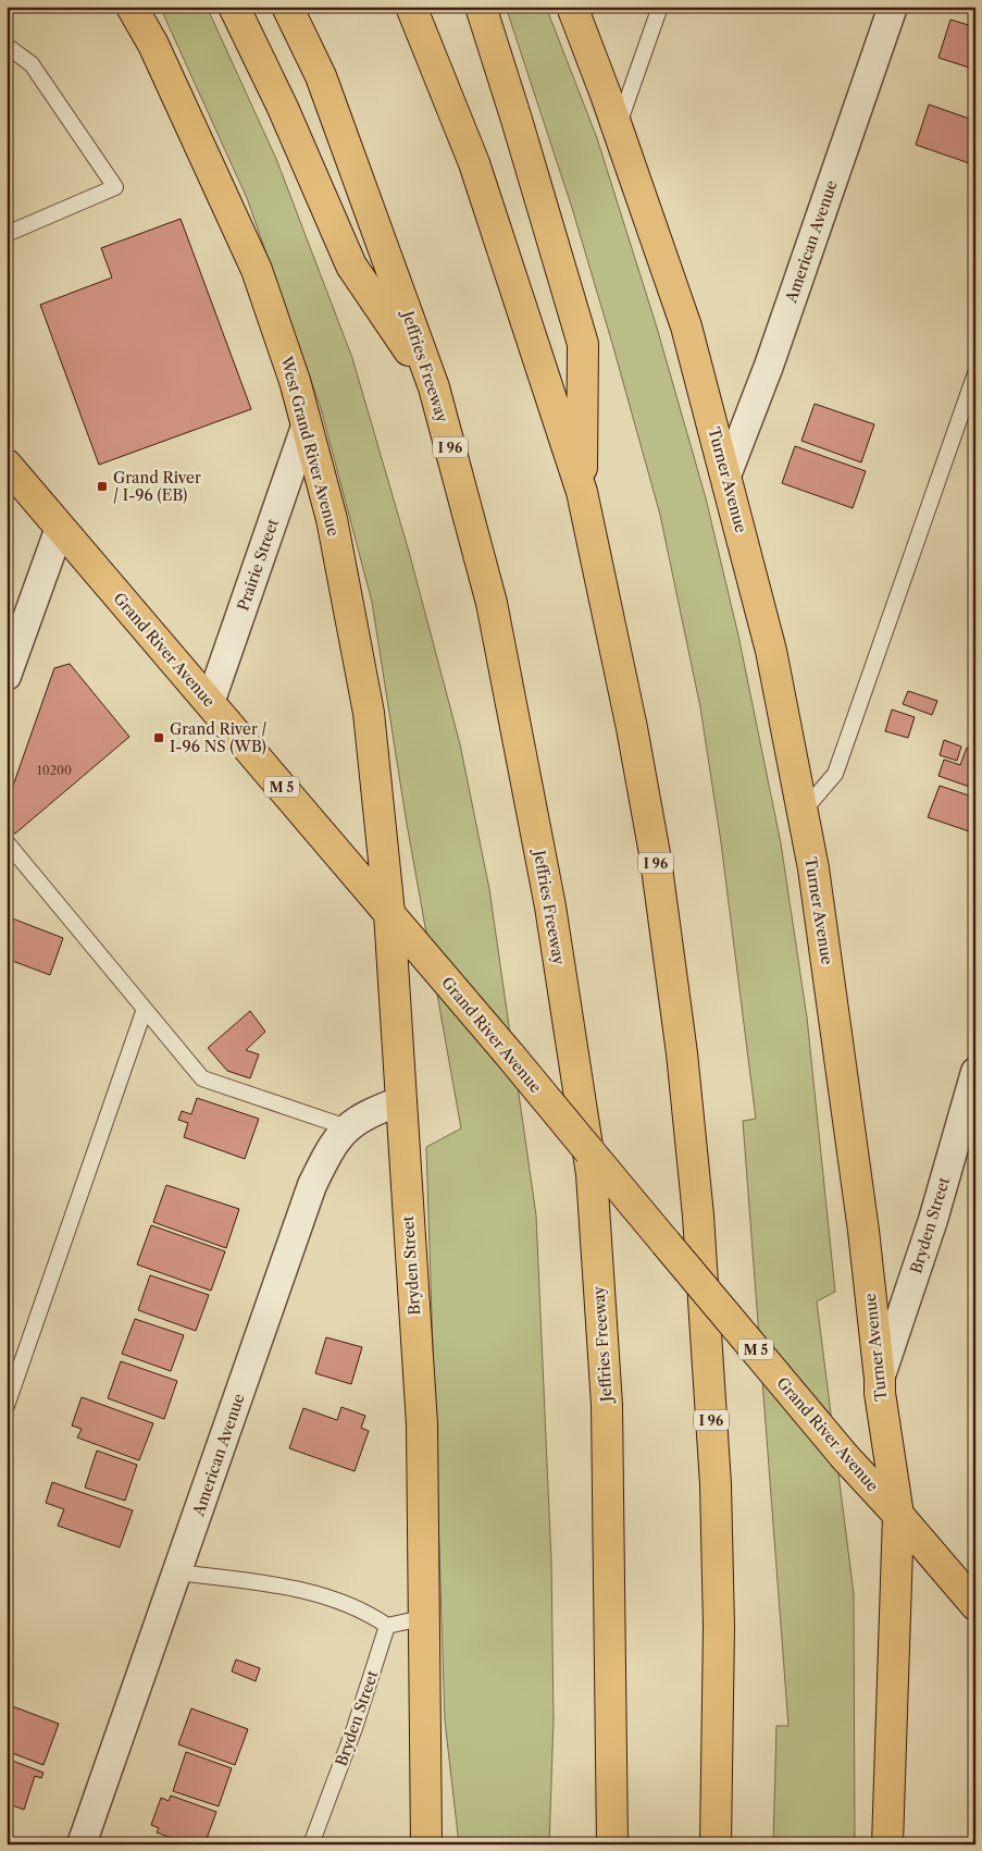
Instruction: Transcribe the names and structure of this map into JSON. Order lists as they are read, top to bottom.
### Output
{
  "streets": {
    "main road": [
      "Jeffries Freeway",
      "West Grand River Avenue",
      "I 96",
      "Turner Avenue",
      "Grand River Avenue",
      "M 5",
      "Bryden Street"
    ],
    "street": ["American Avenue", "Prairie Street"]
  },
  "crossings": [
    ["American Avenue", "Turner Avenue"],
    ["American Avenue", "Bryden Street"],
    ["West Grand River Avenue", "Prairie Street"],
    ["West Grand River Avenue", "Grand River Avenue"],
    ["West Grand River Avenue", "Bryden Street"],
    ["Turner Avenue", "Grand River Avenue"],
    ["Turner Avenue", "Bryden Street"],
    ["Prairie Street", "Grand River Avenue"],
    ["Grand River Avenue", "Bryden Street"]
  ],
  "places": {
    "transit": ["Grand River / I-96 (EB)", "Grand River / I-96 NS (WB)"]
  },
  "house_numbers": ["10200"]
}
